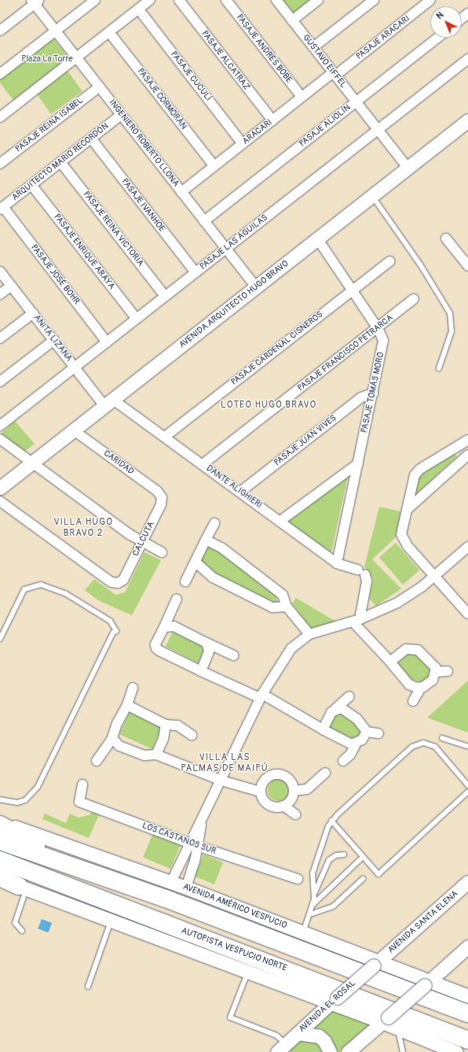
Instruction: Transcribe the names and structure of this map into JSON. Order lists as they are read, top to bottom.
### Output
{
  "streets": {
    "highway": ["AUTOPISTA VESPUCIO NORTE"],
    "main road": [
      "AVENIDA ARQUITECTO HUGO BRAVO",
      "AVENIDA AMÉRICO VESPUCIO",
      "AVENIDA SANTA ELENA",
      "AVENIDA EL ROSAL"
    ],
    "street": [
      "PASAJE ARACARI",
      "PASAJE ANDRÉS BOBE",
      "PASAJE ALCATRAZ",
      "GUSTAVO EIFFEL",
      "PASAJE CUCULÍ",
      "PASAJE CORMORÁN",
      "PASAJE REINA ISABEL",
      "PASAJE ALIOLÍN",
      "ARACARI",
      "INGENIERO ROBERTO LLONA",
      "ARQUITECTO MARIO RECORDÓN",
      "PASAJE IVANHOE",
      "PASAJE REINA VICTORIA",
      "PASAJE LAS ÁGUILAS",
      "PASAJE ENRIQUE ARAYA",
      "PASAJE JOSÉ BOHR",
      "ANITA LIZANA",
      "PASAJE CARDENAL CISNEROS",
      "PASAJE FRANCISCO PETRARCA",
      "PASAJE TOMÁS MORO",
      "PASAJE JUAN VIVES",
      "CARIDAD",
      "DANTE ALIGHIERI",
      "CALCUTA",
      "LOS CASTAÑOS SUR"
    ]
  },
  "crossings": [
    ["PASAJE ARACARI", "GUSTAVO EIFFEL"],
    ["PASAJE ARACARI", "ARACARI"],
    ["PASAJE ANDRÉS BOBE", "ARACARI"],
    ["PASAJE ALCATRAZ", "ARACARI"],
    ["GUSTAVO EIFFEL", "PASAJE ALIOLÍN"],
    ["GUSTAVO EIFFEL", "ARACARI"],
    ["GUSTAVO EIFFEL", "PASAJE LAS ÁGUILAS"],
    ["GUSTAVO EIFFEL", "AVENIDA ARQUITECTO HUGO BRAVO"],
    ["PASAJE CUCULÍ", "ARACARI"],
    ["PASAJE CORMORÁN", "ARACARI"],
    ["PASAJE REINA ISABEL", "INGENIERO ROBERTO LLONA"],
    ["PASAJE ALIOLÍN", "INGENIERO ROBERTO LLONA"],
    ["ARACARI", "INGENIERO ROBERTO LLONA"],
    ["INGENIERO ROBERTO LLONA", "ARQUITECTO MARIO RECORDÓN"],
    ["INGENIERO ROBERTO LLONA", "PASAJE LAS ÁGUILAS"],
    ["INGENIERO ROBERTO LLONA", "AVENIDA ARQUITECTO HUGO BRAVO"],
    ["ARQUITECTO MARIO RECORDÓN", "PASAJE IVANHOE"],
    ["ARQUITECTO MARIO RECORDÓN", "PASAJE REINA VICTORIA"],
    ["ARQUITECTO MARIO RECORDÓN", "PASAJE ENRIQUE ARAYA"],
    ["ARQUITECTO MARIO RECORDÓN", "PASAJE JOSÉ BOHR"],
    ["PASAJE IVANHOE", "PASAJE LAS ÁGUILAS"],
    ["PASAJE REINA VICTORIA", "PASAJE LAS ÁGUILAS"],
    ["PASAJE LAS ÁGUILAS", "PASAJE ENRIQUE ARAYA"],
    ["PASAJE LAS ÁGUILAS", "PASAJE JOSÉ BOHR"],
    ["PASAJE LAS ÁGUILAS", "ANITA LIZANA"],
    ["AVENIDA ARQUITECTO HUGO BRAVO", "ANITA LIZANA"],
    ["AVENIDA ARQUITECTO HUGO BRAVO", "PASAJE TOMÁS MORO"],
    ["AVENIDA ARQUITECTO HUGO BRAVO", "CARIDAD"],
    ["AVENIDA ARQUITECTO HUGO BRAVO", "DANTE ALIGHIERI"],
    ["ANITA LIZANA", "DANTE ALIGHIERI"],
    ["PASAJE CARDENAL CISNEROS", "PASAJE TOMÁS MORO"],
    ["PASAJE CARDENAL CISNEROS", "DANTE ALIGHIERI"],
    ["PASAJE FRANCISCO PETRARCA", "PASAJE TOMÁS MORO"],
    ["PASAJE FRANCISCO PETRARCA", "DANTE ALIGHIERI"],
    ["PASAJE TOMÁS MORO", "PASAJE JUAN VIVES"],
    ["PASAJE TOMÁS MORO", "DANTE ALIGHIERI"],
    ["PASAJE JUAN VIVES", "DANTE ALIGHIERI"],
    ["CARIDAD", "CALCUTA"],
    ["AVENIDA AMÉRICO VESPUCIO", "AVENIDA SANTA ELENA"],
    ["AVENIDA AMÉRICO VESPUCIO", "AVENIDA EL ROSAL"],
    ["AVENIDA SANTA ELENA", "AVENIDA EL ROSAL"]
  ],
  "districts": ["LOTEO HUGO BRAVO", "VILLA HUGO BRAVO 2", "VILLA LAS PALMAS DE MAIPÚ"],
  "parks": ["Plaza La Torre"],
  "north": "top left"
}
